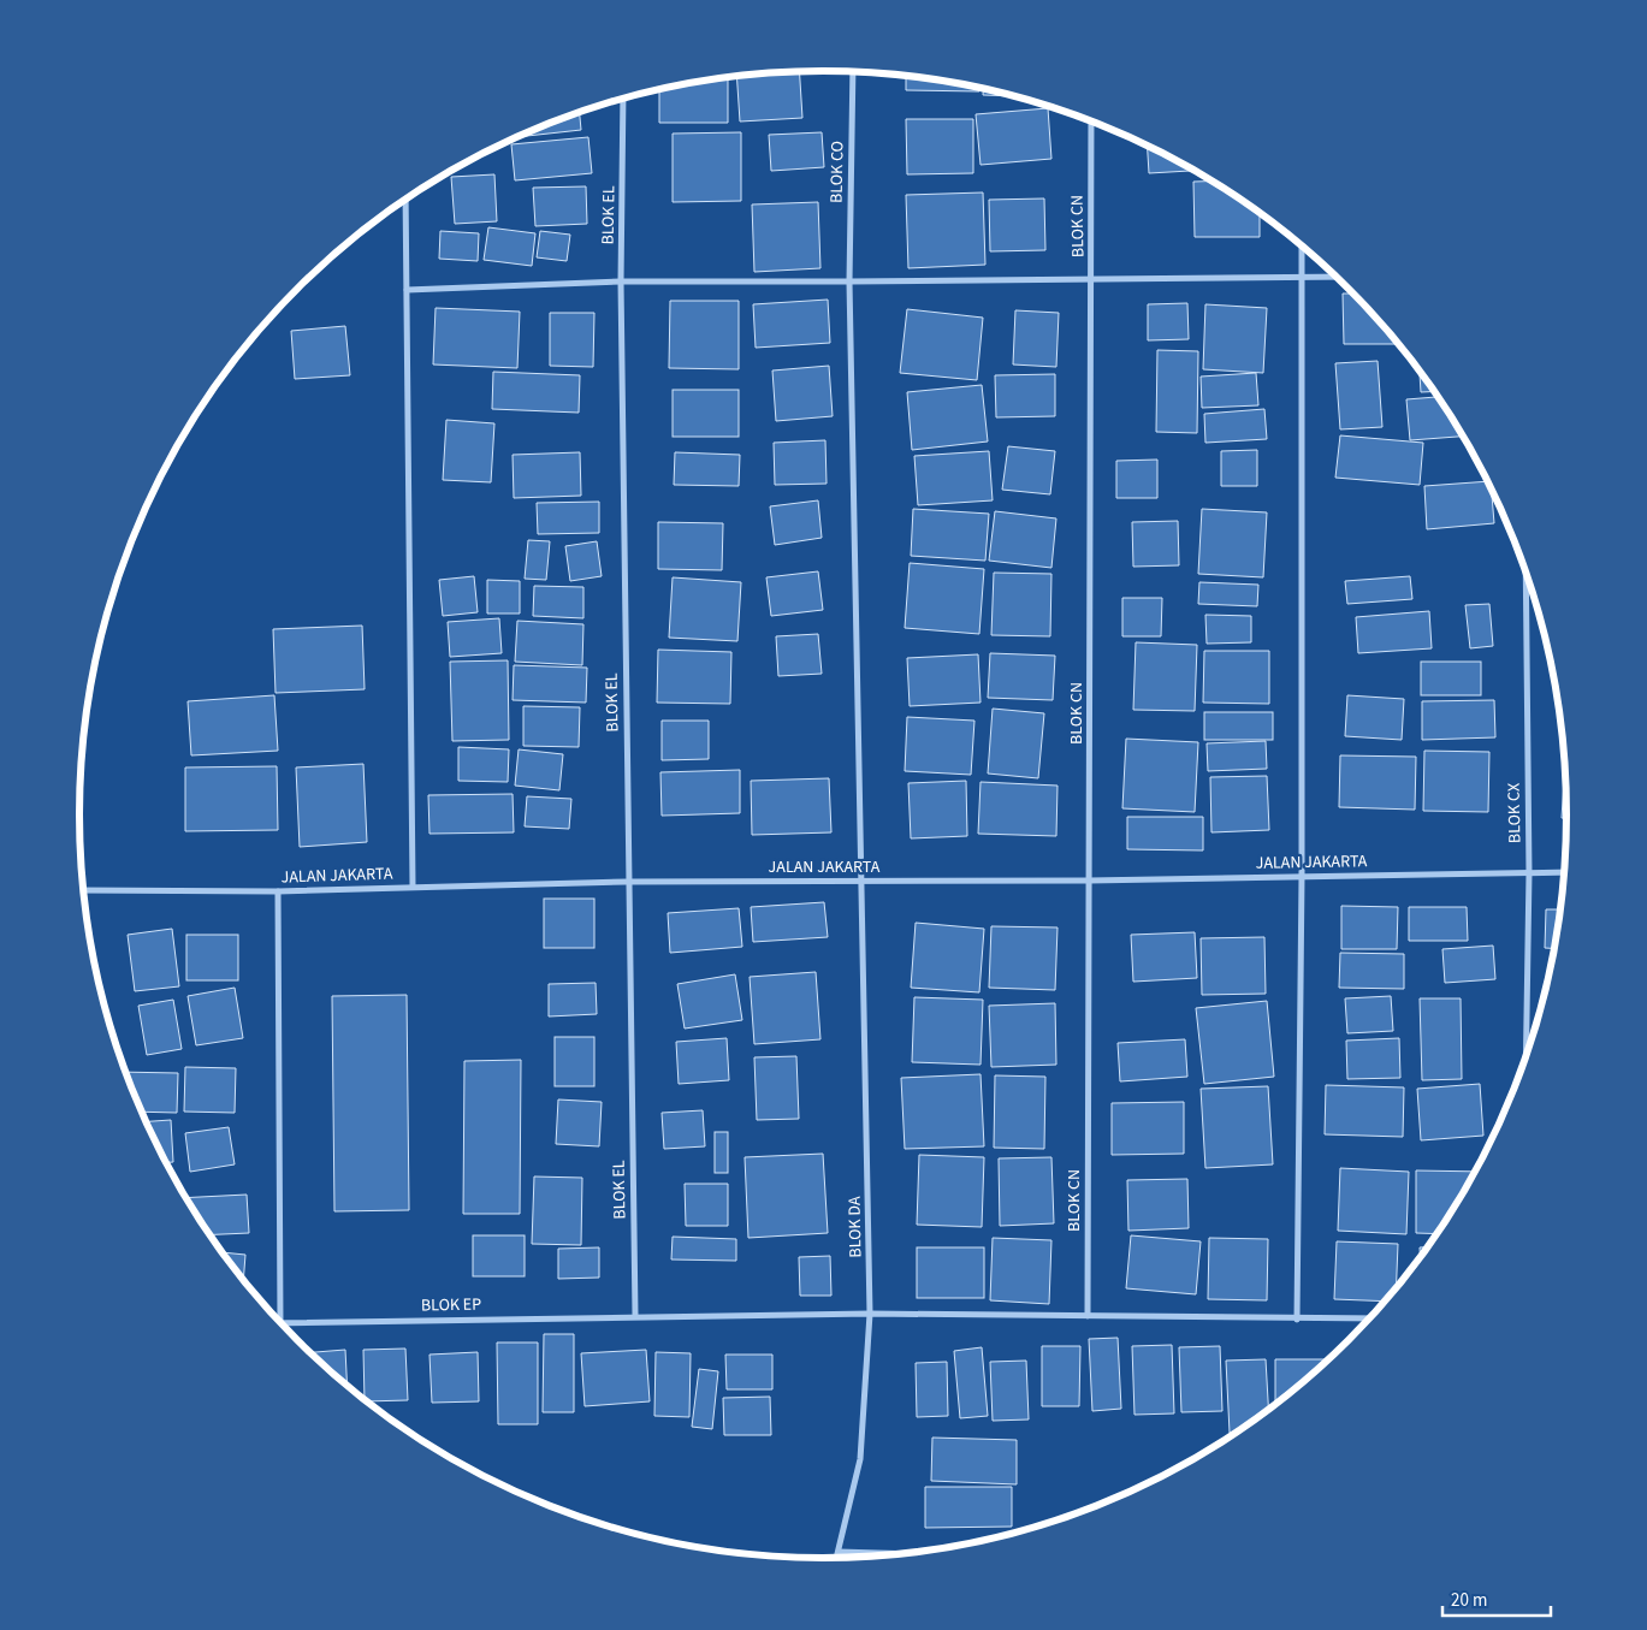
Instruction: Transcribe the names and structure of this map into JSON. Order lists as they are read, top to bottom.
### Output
{
  "streets": {
    "street": [
      "BLOK CO",
      "BLOK EL",
      "BLOK CN",
      "BLOK CX",
      "JALAN JAKARTA",
      "BLOK DA",
      "BLOK EP"
    ]
  },
  "crossings": [
    ["BLOK CO", "JALAN JAKARTA"],
    ["BLOK CO", "BLOK DA"],
    ["BLOK EL", "JALAN JAKARTA"],
    ["BLOK EL", "BLOK EP"],
    ["BLOK CN", "JALAN JAKARTA"],
    ["BLOK CN", "BLOK EP"],
    ["BLOK CX", "JALAN JAKARTA"],
    ["JALAN JAKARTA", "BLOK DA"],
    ["BLOK DA", "BLOK EP"]
  ],
  "scale_bar": "20 m"
}
